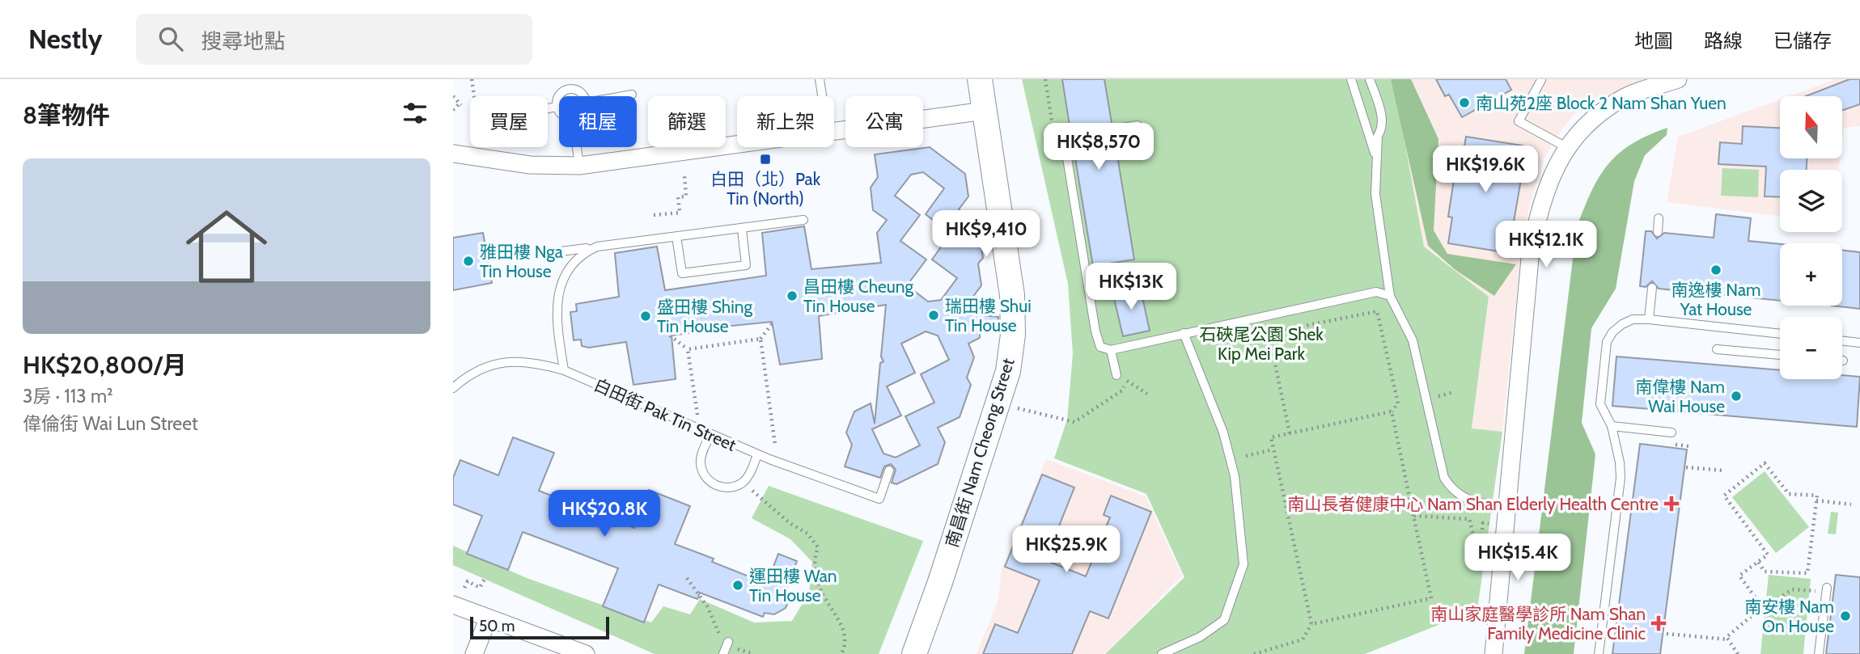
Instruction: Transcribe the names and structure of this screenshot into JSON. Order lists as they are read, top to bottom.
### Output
{
  "streets": {
    "main road": ["南昌街 Nam Cheong Street"],
    "lane": ["白田街 Pak Tin Street"]
  },
  "parks": ["石硤尾公園 Shek Kip Mei Park"],
  "places": {
    "other": [
      "南山苑2座 Block 2 Nam Shan Yuen",
      "雅田樓 Nga Tin House",
      "南逸樓 Nam Yat House",
      "昌田樓 Cheung Tin House",
      "瑞田樓 Shui Tin House",
      "盛田樓 Shing Tin House",
      "南偉樓 Nam Wai House",
      "運田樓 Wan Tin House",
      "南安樓 Nam On House"
    ],
    "transit": ["白田（北）Pak Tin (North)"],
    "health": ["南山長者健康中心 Nam Shan Elderly Health Centre", "南山家庭醫學診所 Nam Shan Family Medicine Clinic"]
  },
  "scale_bar": "50 m",
  "north": "top",
  "page": {
    "header": "Nestly",
    "search": "搜尋地點",
    "nav": ["地圖", "路線", "已儲存"],
    "heading": "8筆物件",
    "map_buttons": ["+", "−"],
    "chip": [
      "買屋",
      "租屋",
      "篩選",
      "新上架",
      "公寓"
    ],
    "price": [
      "HK$8,570",
      "HK$19.6K",
      "HK$9,410",
      "HK$12.1K",
      "HK$13K",
      "HK$20.8K",
      "HK$25.9K",
      "HK$15.4K"
    ],
    "list": [
      {
        "name": "HK$20,800/月",
        "note": "3房 · 113 m² · 偉倫街 Wai Lun Street"
      }
    ],
    "scale": "50 m"
  }
}
